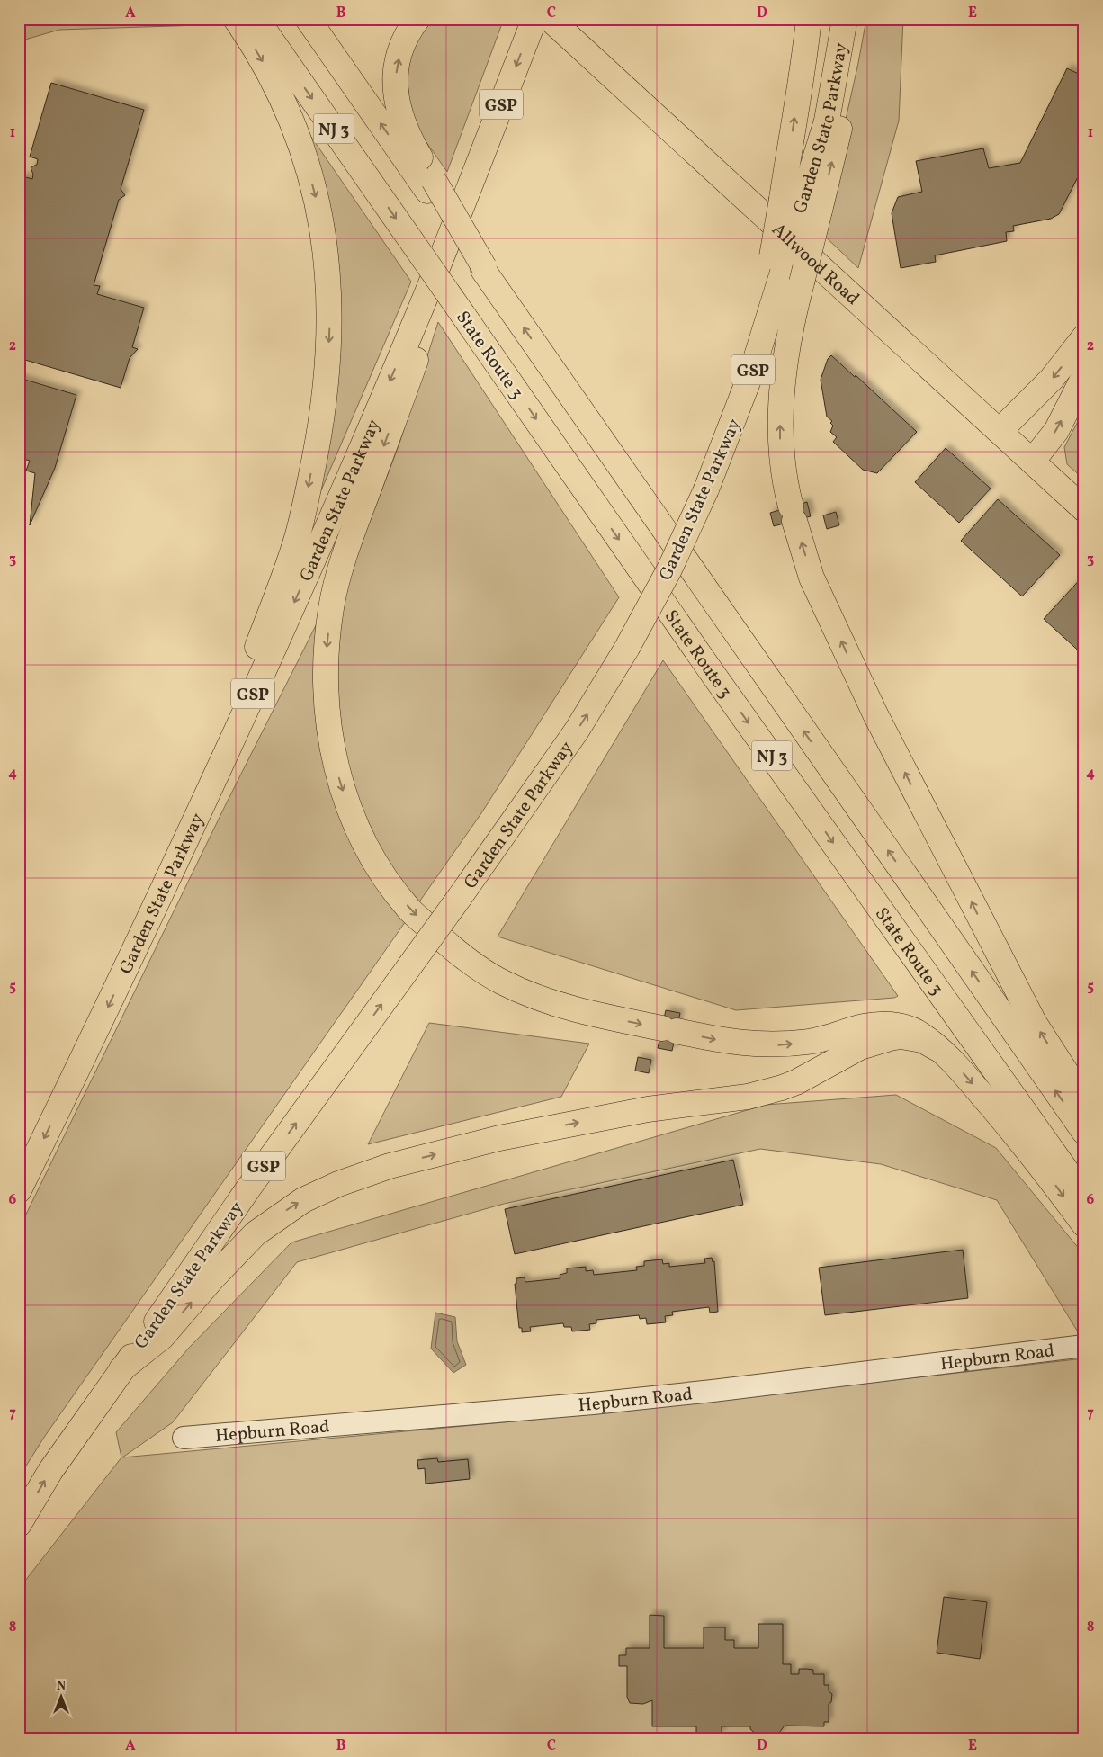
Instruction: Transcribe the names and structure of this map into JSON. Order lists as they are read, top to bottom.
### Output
{
  "streets": {
    "main road": [
      "GSP",
      "Garden State Parkway",
      "NJ 3",
      "Allwood Road",
      "State Route 3"
    ],
    "street": ["Hepburn Road"]
  },
  "north": "top",
  "grid": {
    "columns": [
      "A",
      "B",
      "C",
      "D",
      "E"
    ],
    "rows": [
      "1",
      "2",
      "3",
      "4",
      "5",
      "6",
      "7",
      "8"
    ]
  }
}
